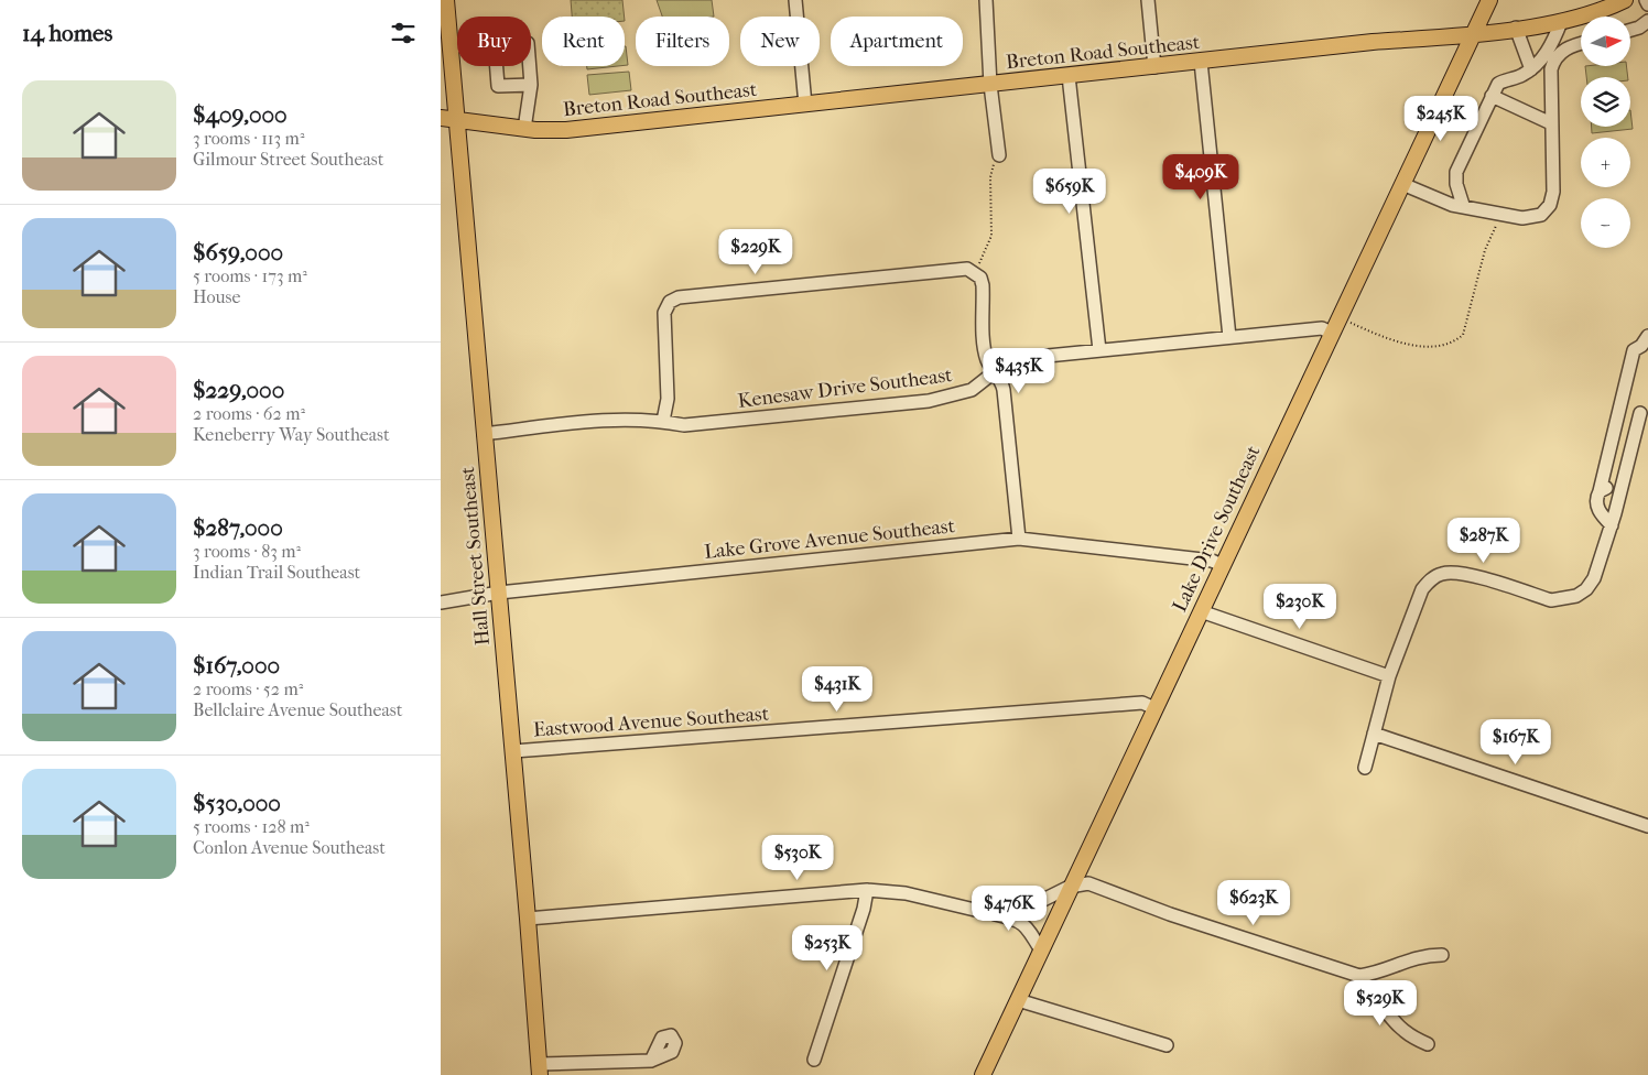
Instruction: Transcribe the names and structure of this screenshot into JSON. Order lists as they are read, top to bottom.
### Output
{
  "streets": {
    "main road": ["Breton Road Southeast", "Lake Drive Southeast", "Hall Street Southeast"],
    "street": ["Kenesaw Drive Southeast", "Lake Grove Avenue Southeast", "Eastwood Avenue Southeast"]
  },
  "crossings": [
    ["Breton Road Southeast", "Lake Drive Southeast"],
    ["Breton Road Southeast", "Hall Street Southeast"],
    ["Kenesaw Drive Southeast", "Lake Drive Southeast"],
    ["Kenesaw Drive Southeast", "Hall Street Southeast"],
    ["Lake Drive Southeast", "Lake Grove Avenue Southeast"],
    ["Lake Drive Southeast", "Eastwood Avenue Southeast"],
    ["Lake Grove Avenue Southeast", "Hall Street Southeast"],
    ["Hall Street Southeast", "Eastwood Avenue Southeast"]
  ],
  "north": "right",
  "page": {
    "heading": "14 homes",
    "map_buttons": ["+", "−"],
    "chip": [
      "Buy",
      "Rent",
      "Filters",
      "New",
      "Apartment"
    ],
    "list": [
      {
        "name": "$409,000",
        "note": "3 rooms · 113 m² · Gilmour Street Southeast"
      },
      {
        "name": "$659,000",
        "note": "5 rooms · 173 m² · House"
      },
      {
        "name": "$229,000",
        "note": "2 rooms · 62 m² · Keneberry Way Southeast"
      },
      {
        "name": "$287,000",
        "note": "3 rooms · 83 m² · Indian Trail Southeast"
      },
      {
        "name": "$167,000",
        "note": "2 rooms · 52 m² · Bellclaire Avenue Southeast"
      },
      {
        "name": "$530,000",
        "note": "5 rooms · 128 m² · Conlon Avenue Southeast"
      }
    ],
    "price": [
      "$245K",
      "$409K",
      "$659K",
      "$229K",
      "$435K",
      "$287K",
      "$230K",
      "$431K",
      "$167K",
      "$530K",
      "$623K",
      "$476K",
      "$253K",
      "$529K"
    ]
  }
}
